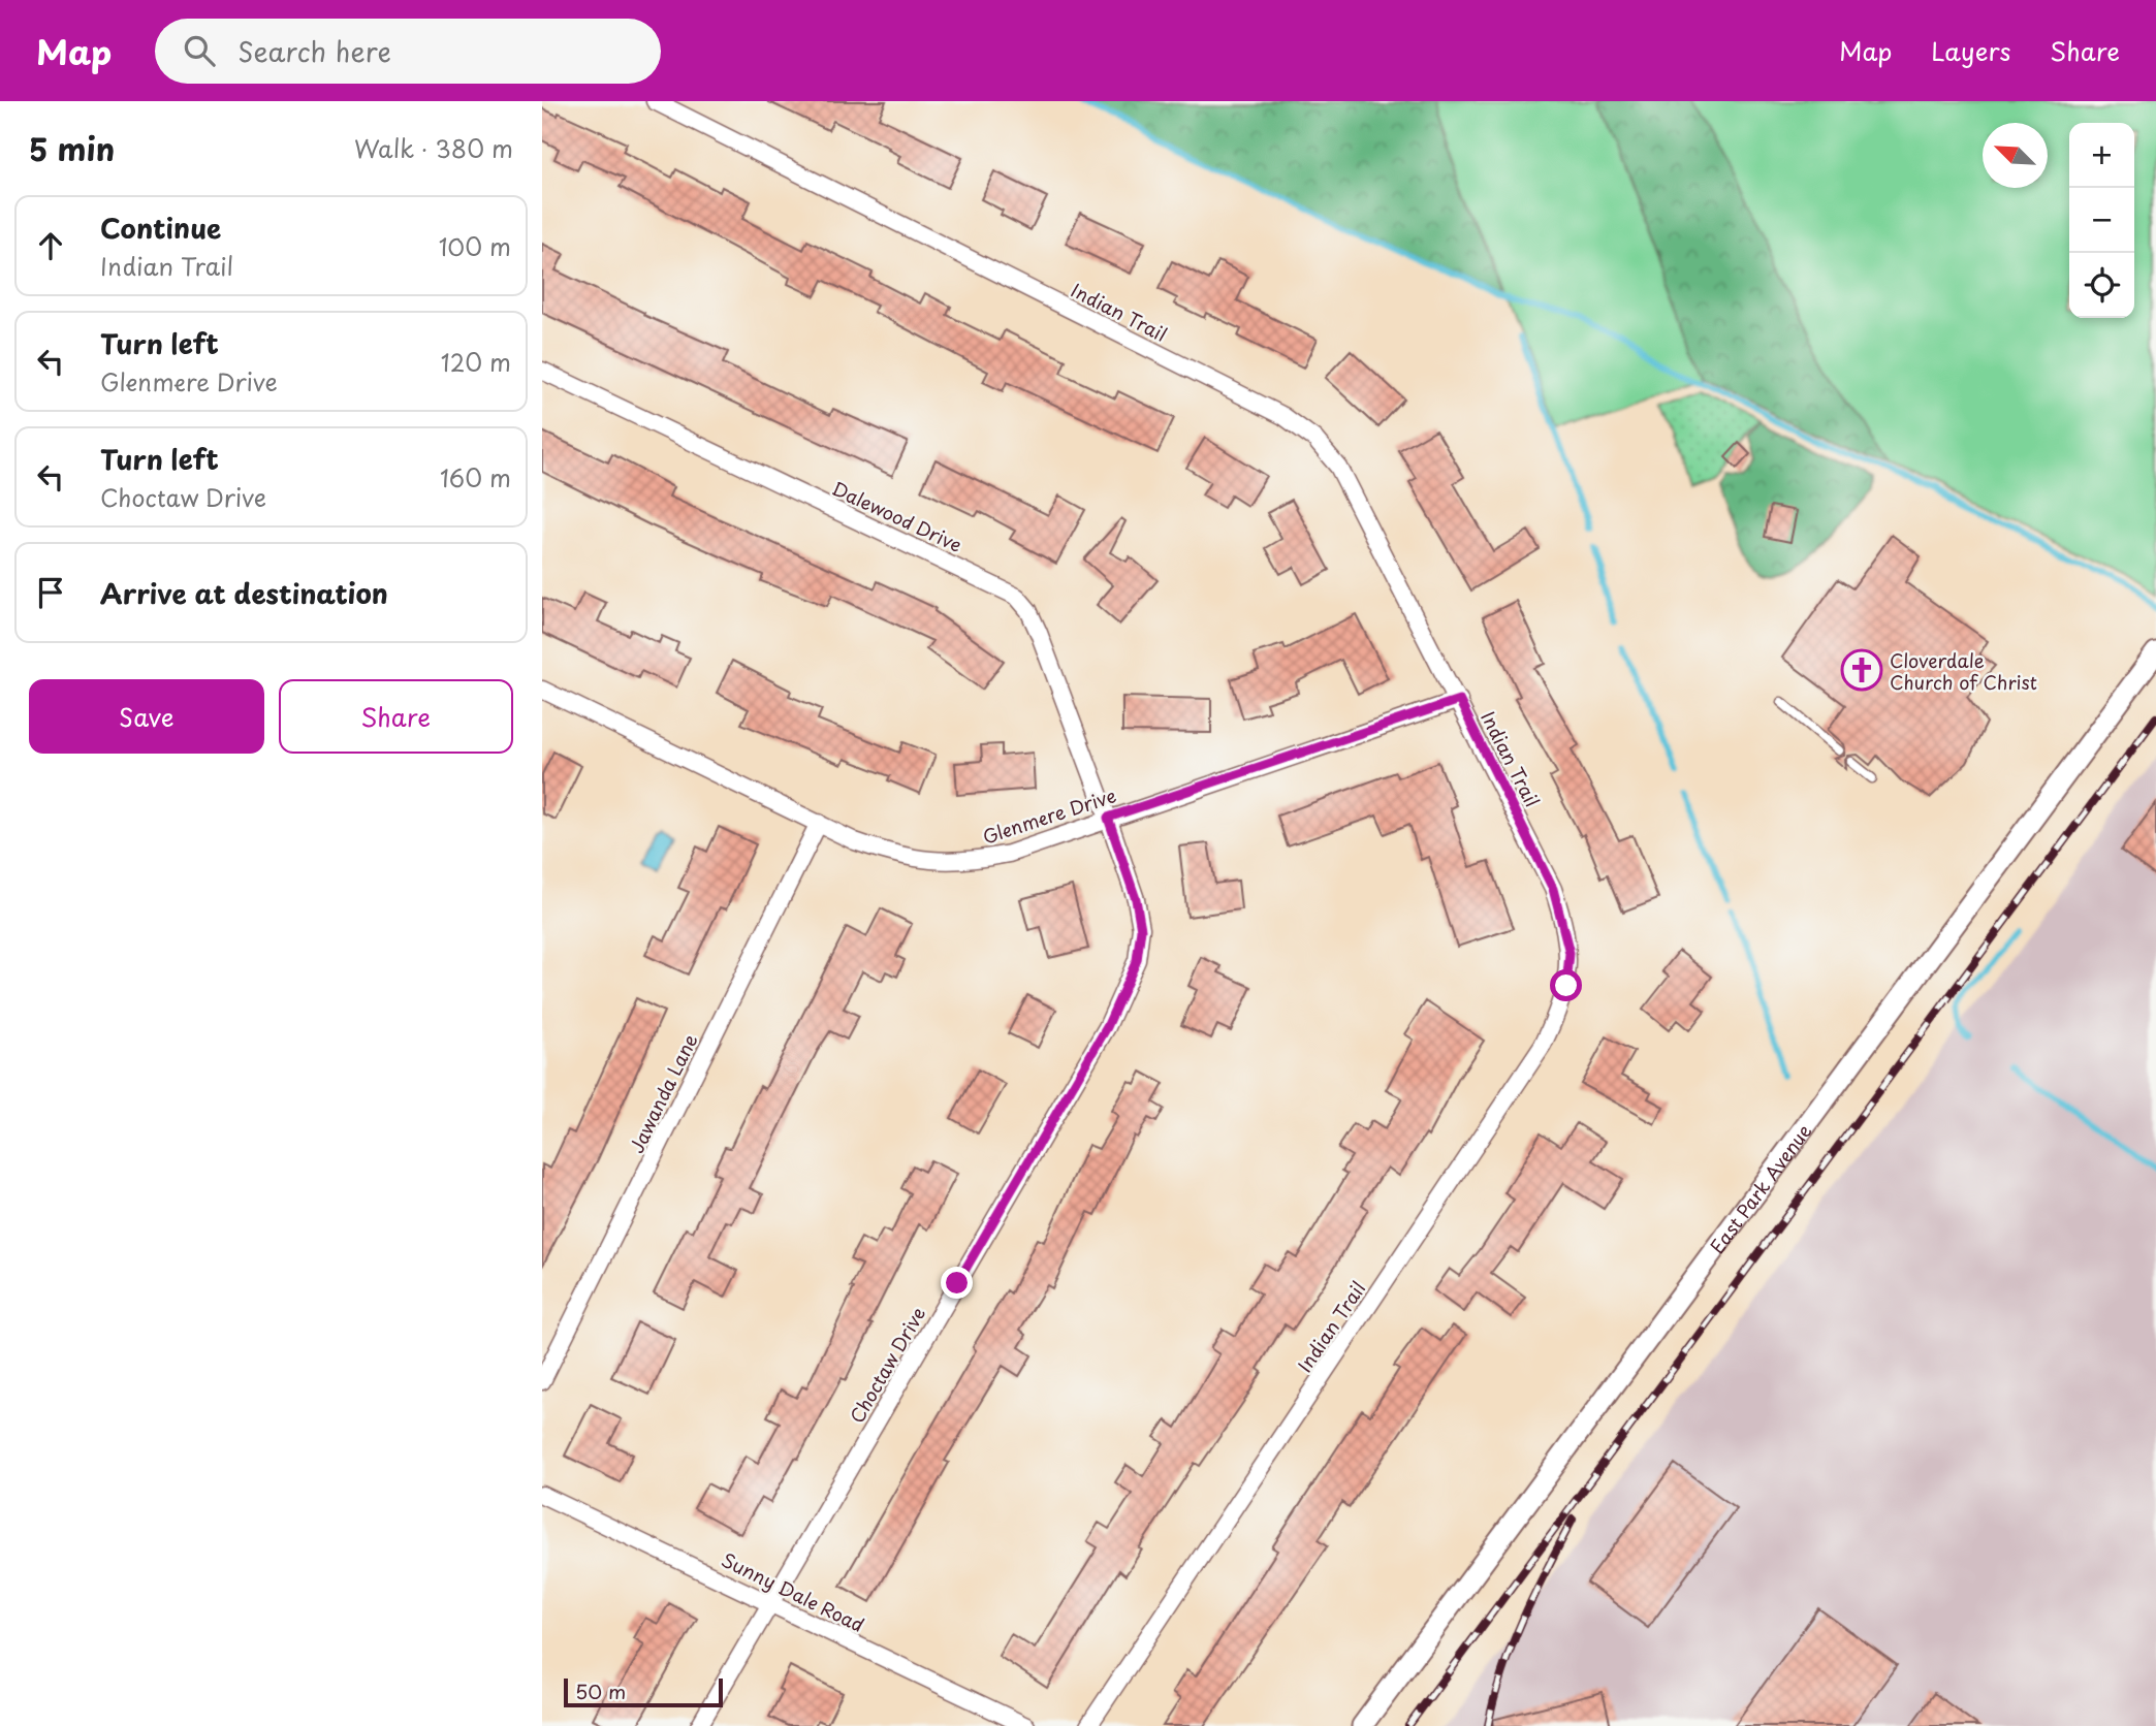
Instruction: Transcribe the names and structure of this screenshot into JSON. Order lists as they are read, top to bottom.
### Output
{
  "streets": {
    "street": [
      "Indian Trail",
      "Dalewood Drive",
      "Glenmere Drive",
      "Jawanda Lane",
      "East Park Avenue",
      "Choctaw Drive",
      "Sunny Dale Road"
    ]
  },
  "crossings": [
    ["Indian Trail", "Glenmere Drive"],
    ["Dalewood Drive", "Glenmere Drive"],
    ["Dalewood Drive", "Choctaw Drive"],
    ["Glenmere Drive", "Jawanda Lane"],
    ["Glenmere Drive", "Choctaw Drive"],
    ["Choctaw Drive", "Sunny Dale Road"]
  ],
  "places": {
    "church": ["Cloverdale Church of Christ"]
  },
  "scale_bar": "50 m",
  "north": "top left",
  "page": {
    "header": "Map",
    "search": "Search here",
    "nav": ["Map", "Layers", "Share"],
    "heading": ["5 min", "Walk · 380 m"],
    "map_buttons": ["+", "−"],
    "list": [
      ["Continue", "Indian Trail", "100 m"],
      ["Turn left", "Glenmere Drive", "120 m"],
      ["Turn left", "Choctaw Drive", "160 m"],
      "Arrive at destination"
    ],
    "buttons": ["Save", "Share"],
    "scale": "50 m"
  }
}
